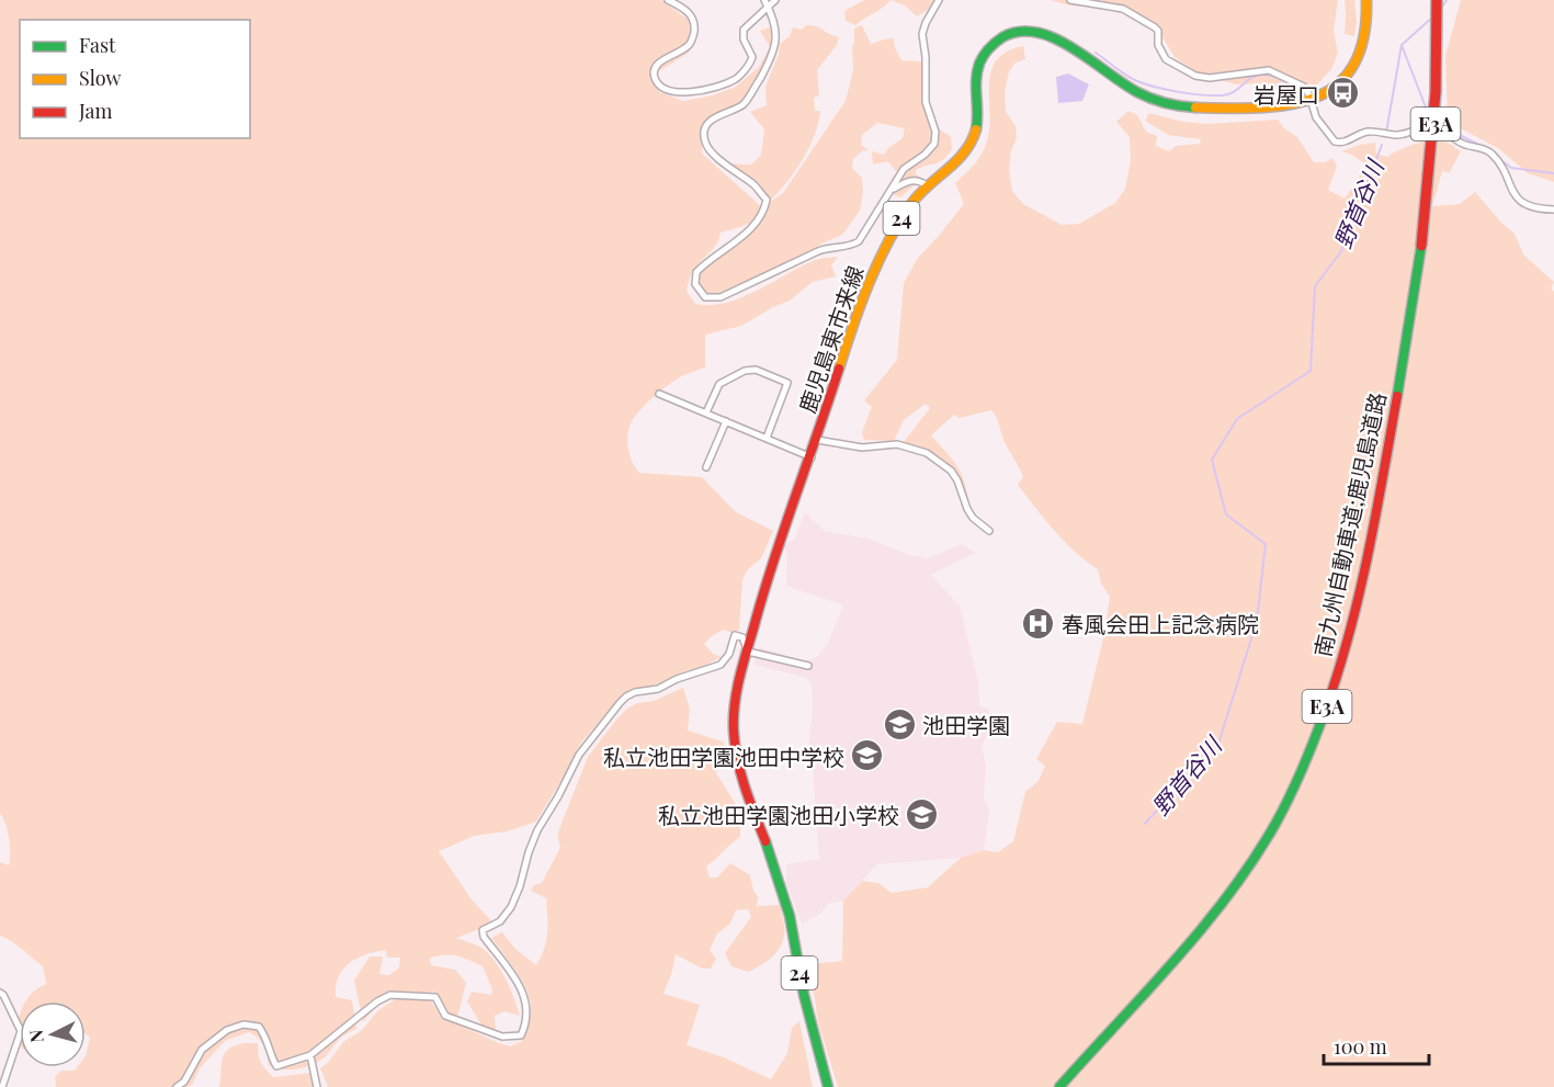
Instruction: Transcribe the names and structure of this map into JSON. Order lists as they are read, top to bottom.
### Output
{
  "streets": {
    "main road": [
      "E3A",
      "24",
      "鹿児島東市来線",
      "南九州自動車道;鹿児島道路"
    ]
  },
  "water": ["野首谷川"],
  "places": {
    "bus stop": ["岩屋口"],
    "hospital": ["春風会田上記念病院"],
    "school or university": ["池田学園", "私立池田学園池田中学校", "私立池田学園池田小学校"]
  },
  "legend": ["Fast", "Slow", "Jam"],
  "scale_bar": "100 m",
  "north": "left"
}
